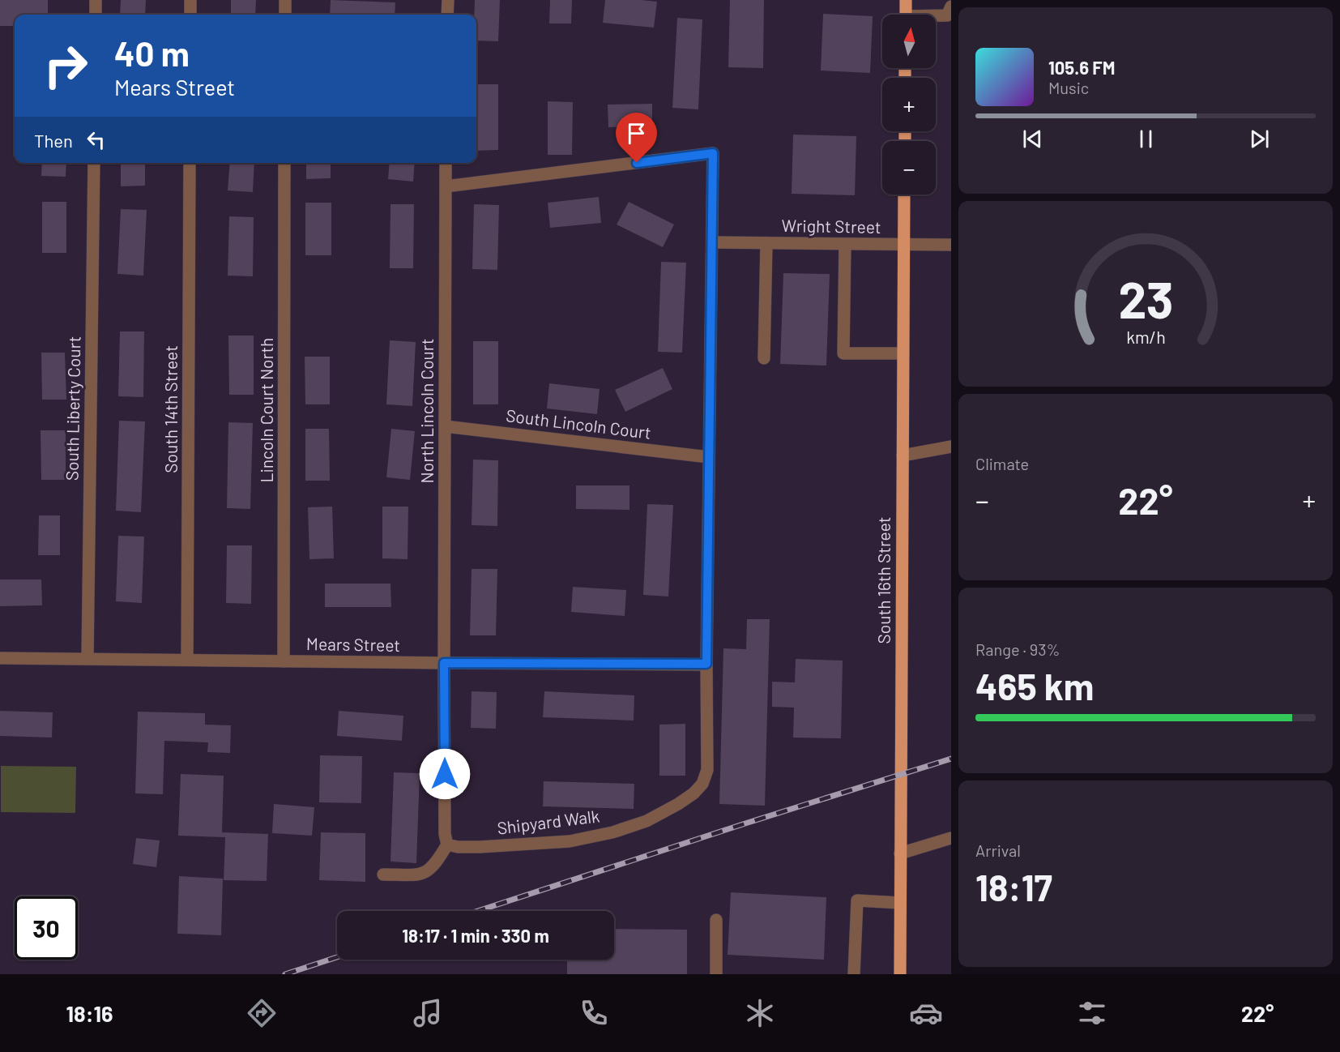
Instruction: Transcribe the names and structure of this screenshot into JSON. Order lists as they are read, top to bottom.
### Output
{
  "streets": {
    "main road": ["South 16th Street"],
    "street": [
      "Wright Street",
      "South Liberty Court",
      "South 14th Street",
      "Lincoln Court North",
      "North Lincoln Court",
      "South Lincoln Court",
      "Mears Street",
      "Shipyard Walk"
    ]
  },
  "crossings": [
    ["Wright Street", "South 16th Street"],
    ["South Liberty Court", "Mears Street"],
    ["South 14th Street", "Mears Street"],
    ["Lincoln Court North", "Mears Street"],
    ["North Lincoln Court", "South Lincoln Court"],
    ["North Lincoln Court", "Mears Street"],
    ["Mears Street", "Shipyard Walk"]
  ],
  "north": "top",
  "page": {
    "map_buttons": ["+", "−"],
    "turn": ["40 m", "Mears Street"],
    "song": ["105.6 FM", "Music"],
    "then": "Then",
    "tile": [
      "Climate",
      ["Range · 93%", "465 km"],
      ["Arrival", "18:17"]
    ],
    "heat": ["−", "22°", "+"],
    "limit": "30",
    "trip": "18:17 · 1 min · 330 m",
    "tabs": ["18:16", "22°"],
    "gauge": ["23", "km/h"]
  }
}
